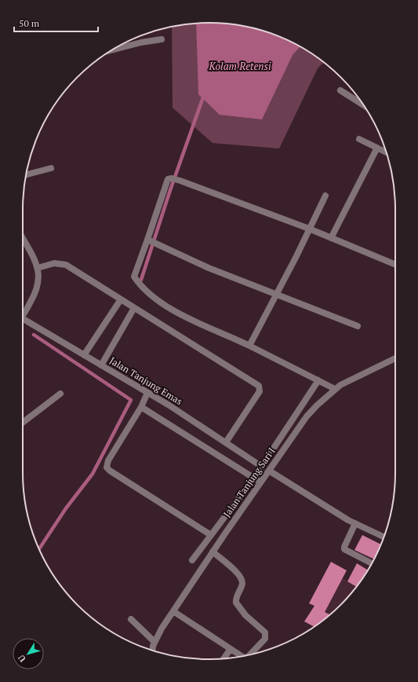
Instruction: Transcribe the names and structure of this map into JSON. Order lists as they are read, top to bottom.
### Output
{
  "streets": {
    "street": ["Jalan Tanjung Emas", "Jalan Tanjung Sari I"]
  },
  "water": ["Kolam Retensi"],
  "scale_bar": "50 m",
  "north": "bottom left"
}
